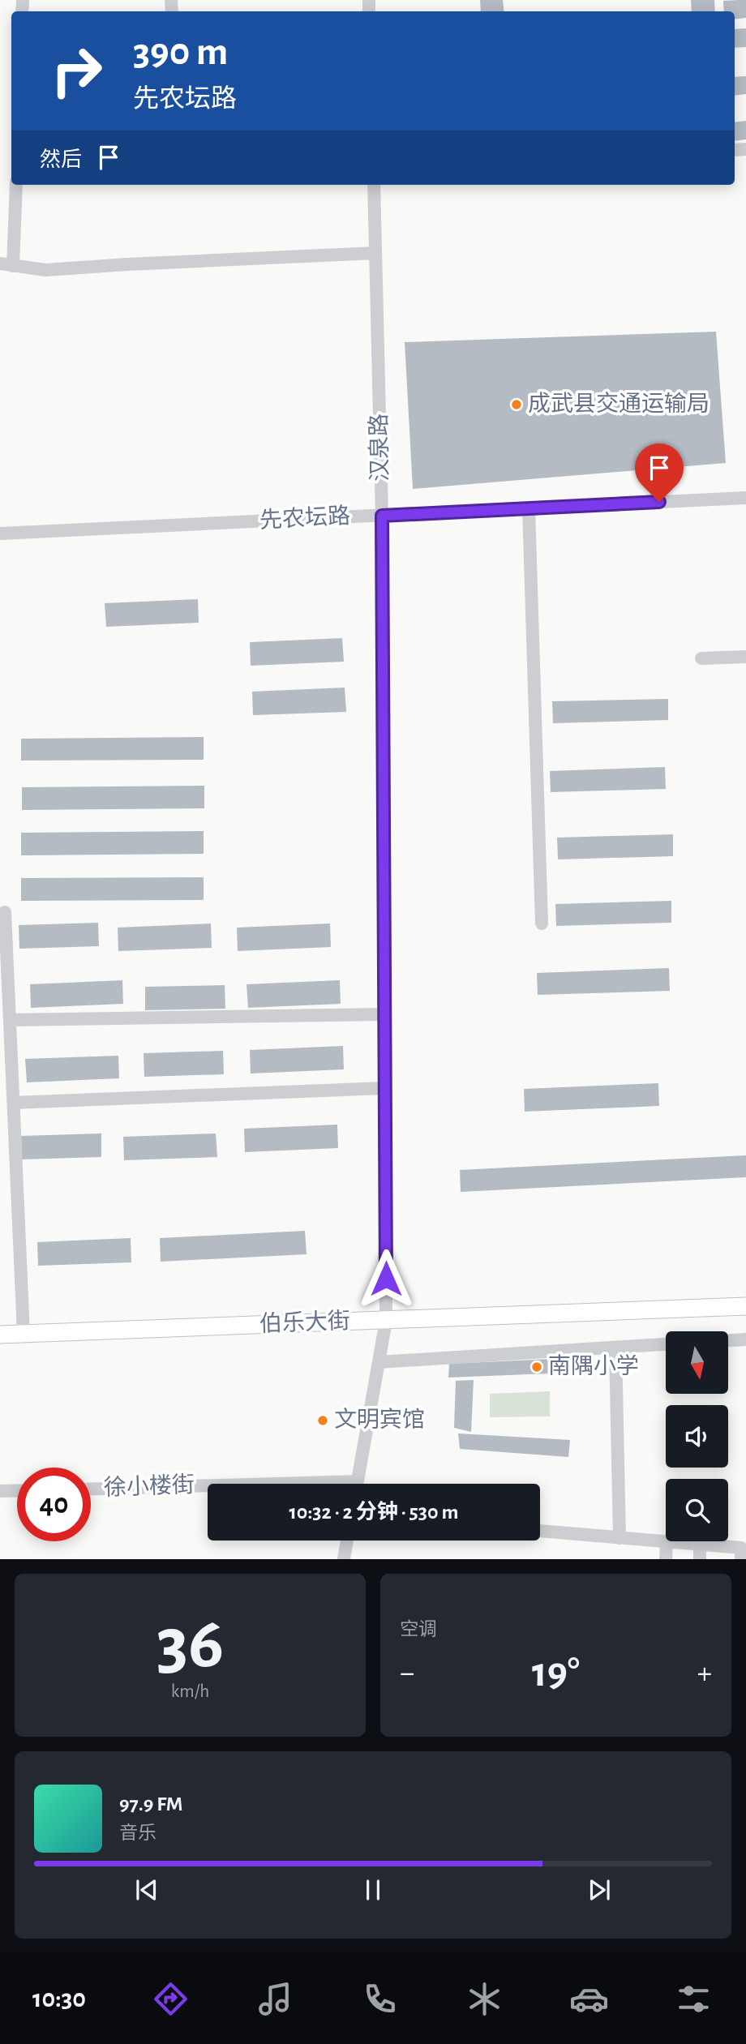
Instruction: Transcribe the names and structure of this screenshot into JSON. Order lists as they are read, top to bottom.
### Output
{
  "streets": {
    "main road": ["伯乐大街"],
    "street": ["汉泉路", "先农坛路", "徐小楼街"]
  },
  "crossings": [
    ["汉泉路", "先农坛路"],
    ["汉泉路", "伯乐大街"]
  ],
  "places": ["成武县交通运输局", "南隅小学", "文明宾馆"],
  "north": "bottom",
  "page": {
    "turn": ["390 m", "先农坛路"],
    "then": "然后",
    "limit": "40",
    "trip": "10:32 · 2 分钟 · 530 m",
    "tile": [
      ["36", "km/h"],
      "空调"
    ],
    "heat": ["−", "19°", "+"],
    "song": ["97.9 FM", "音乐"],
    "tabs": "10:30"
  }
}
